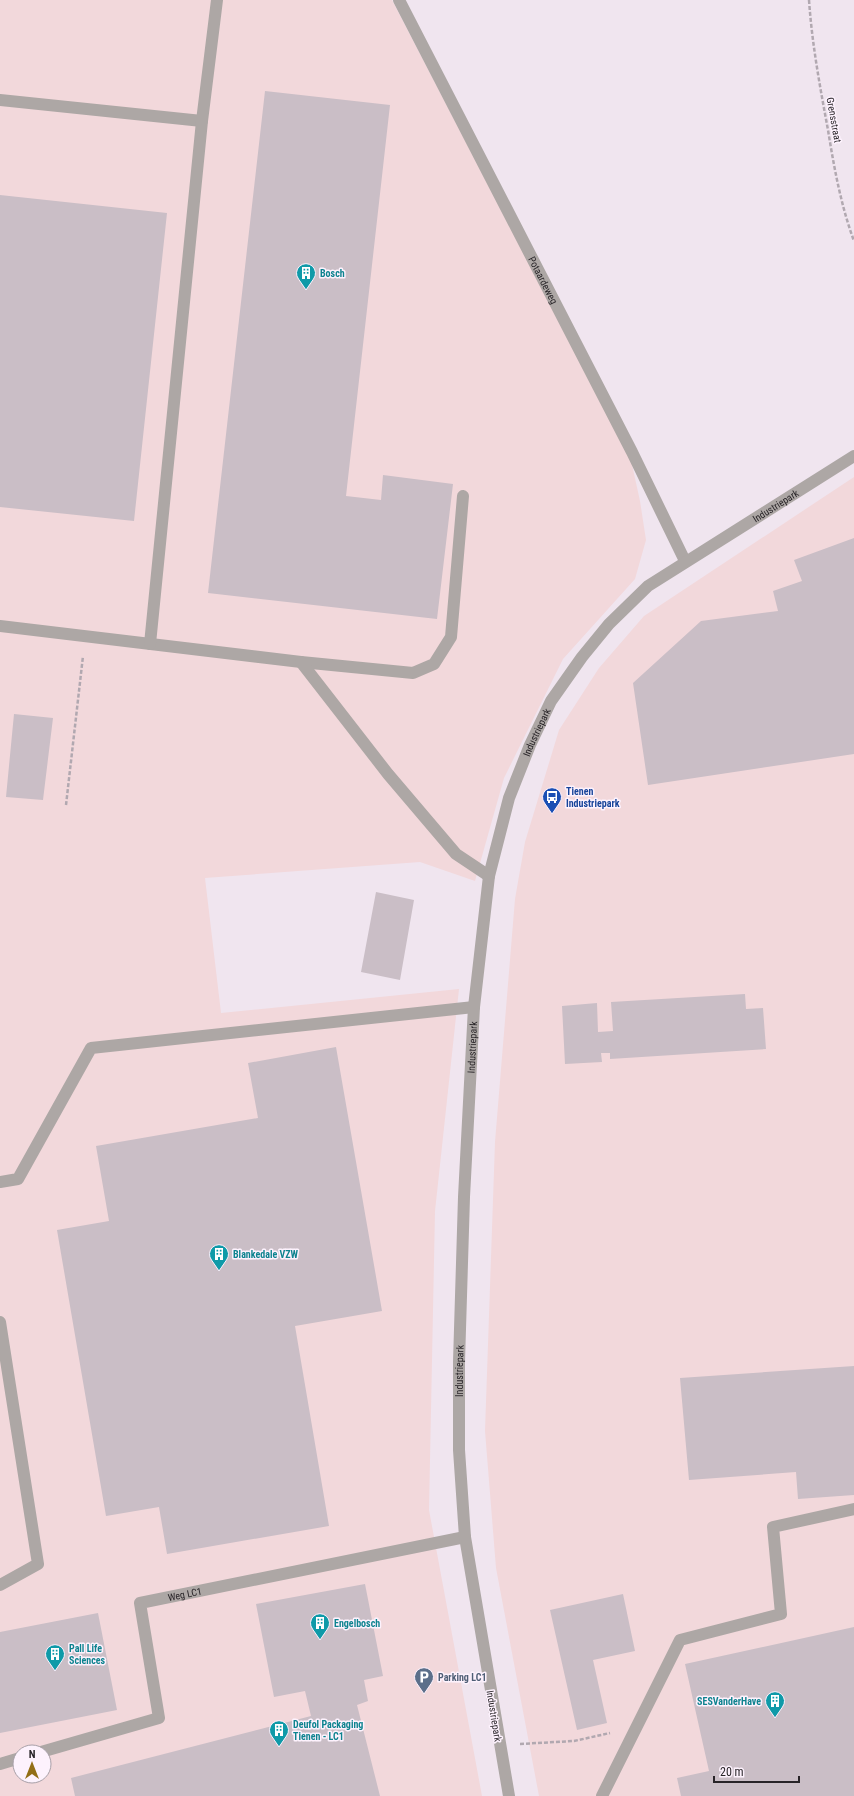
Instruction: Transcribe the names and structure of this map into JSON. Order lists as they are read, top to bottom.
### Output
{
  "streets": {
    "street": ["Potaardeweg", "Industriepark", "Weg LC1"],
    "path": ["Grensstraat"]
  },
  "crossings": [
    ["Potaardeweg", "Industriepark"],
    ["Industriepark", "Weg LC1"]
  ],
  "places": {
    "building": [
      "Bosch",
      "Blankedale VZW",
      "Engelbosch",
      "Pall Life Sciences",
      "SESVanderHave",
      "Deufol Packaging Tienen - LC1"
    ],
    "bus stop": ["Tienen Industriepark"],
    "parking": ["Parking LC1"]
  },
  "scale_bar": "20 m",
  "north": "top"
}
